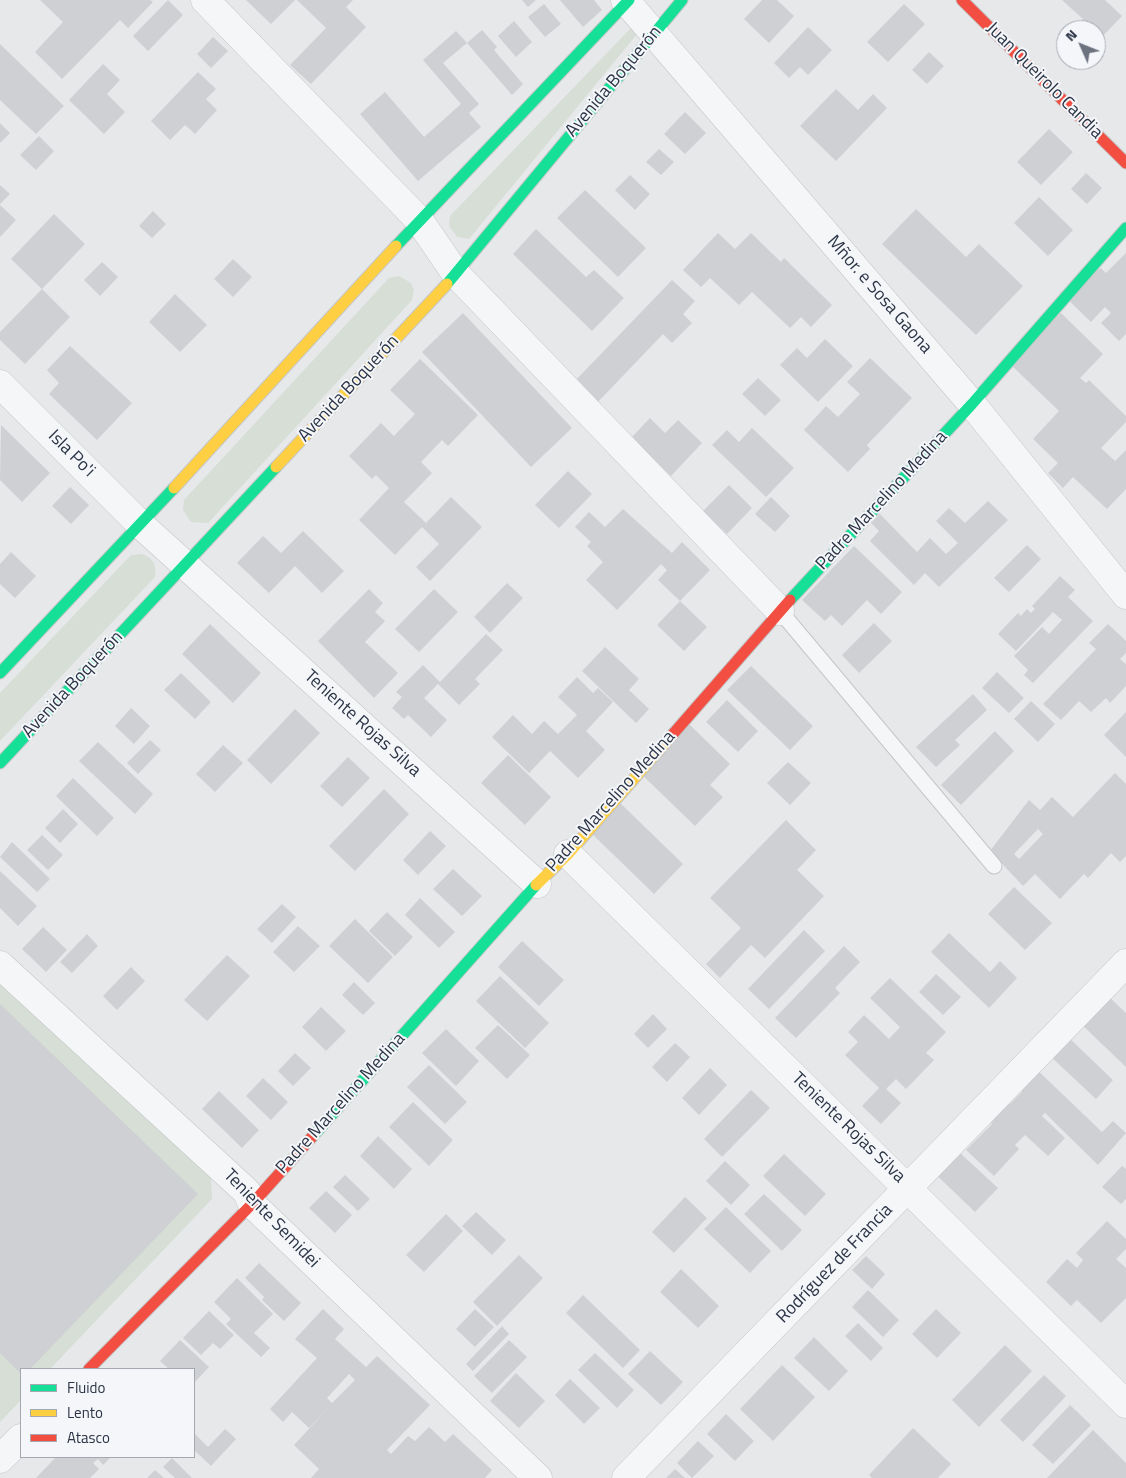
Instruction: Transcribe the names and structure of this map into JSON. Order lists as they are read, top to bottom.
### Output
{
  "streets": {
    "street": [
      "Juan Queirolo Candia",
      "Avenida Boquerón",
      "Mñor. e Sosa Gaona",
      "Isla Po'i",
      "Padre Marcelino Medina",
      "Teniente Rojas Silva",
      "Teniente Semidei",
      "Rodríguez de Francia"
    ]
  },
  "crossings": [
    ["Avenida Boquerón", "Mñor. e Sosa Gaona"],
    ["Avenida Boquerón", "Isla Po'i"],
    ["Avenida Boquerón", "Teniente Rojas Silva"],
    ["Mñor. e Sosa Gaona", "Padre Marcelino Medina"],
    ["Isla Po'i", "Teniente Rojas Silva"],
    ["Padre Marcelino Medina", "Teniente Rojas Silva"],
    ["Padre Marcelino Medina", "Teniente Semidei"],
    ["Teniente Rojas Silva", "Rodríguez de Francia"]
  ],
  "legend": ["Fluido", "Lento", "Atasco"],
  "north": "top left"
}
